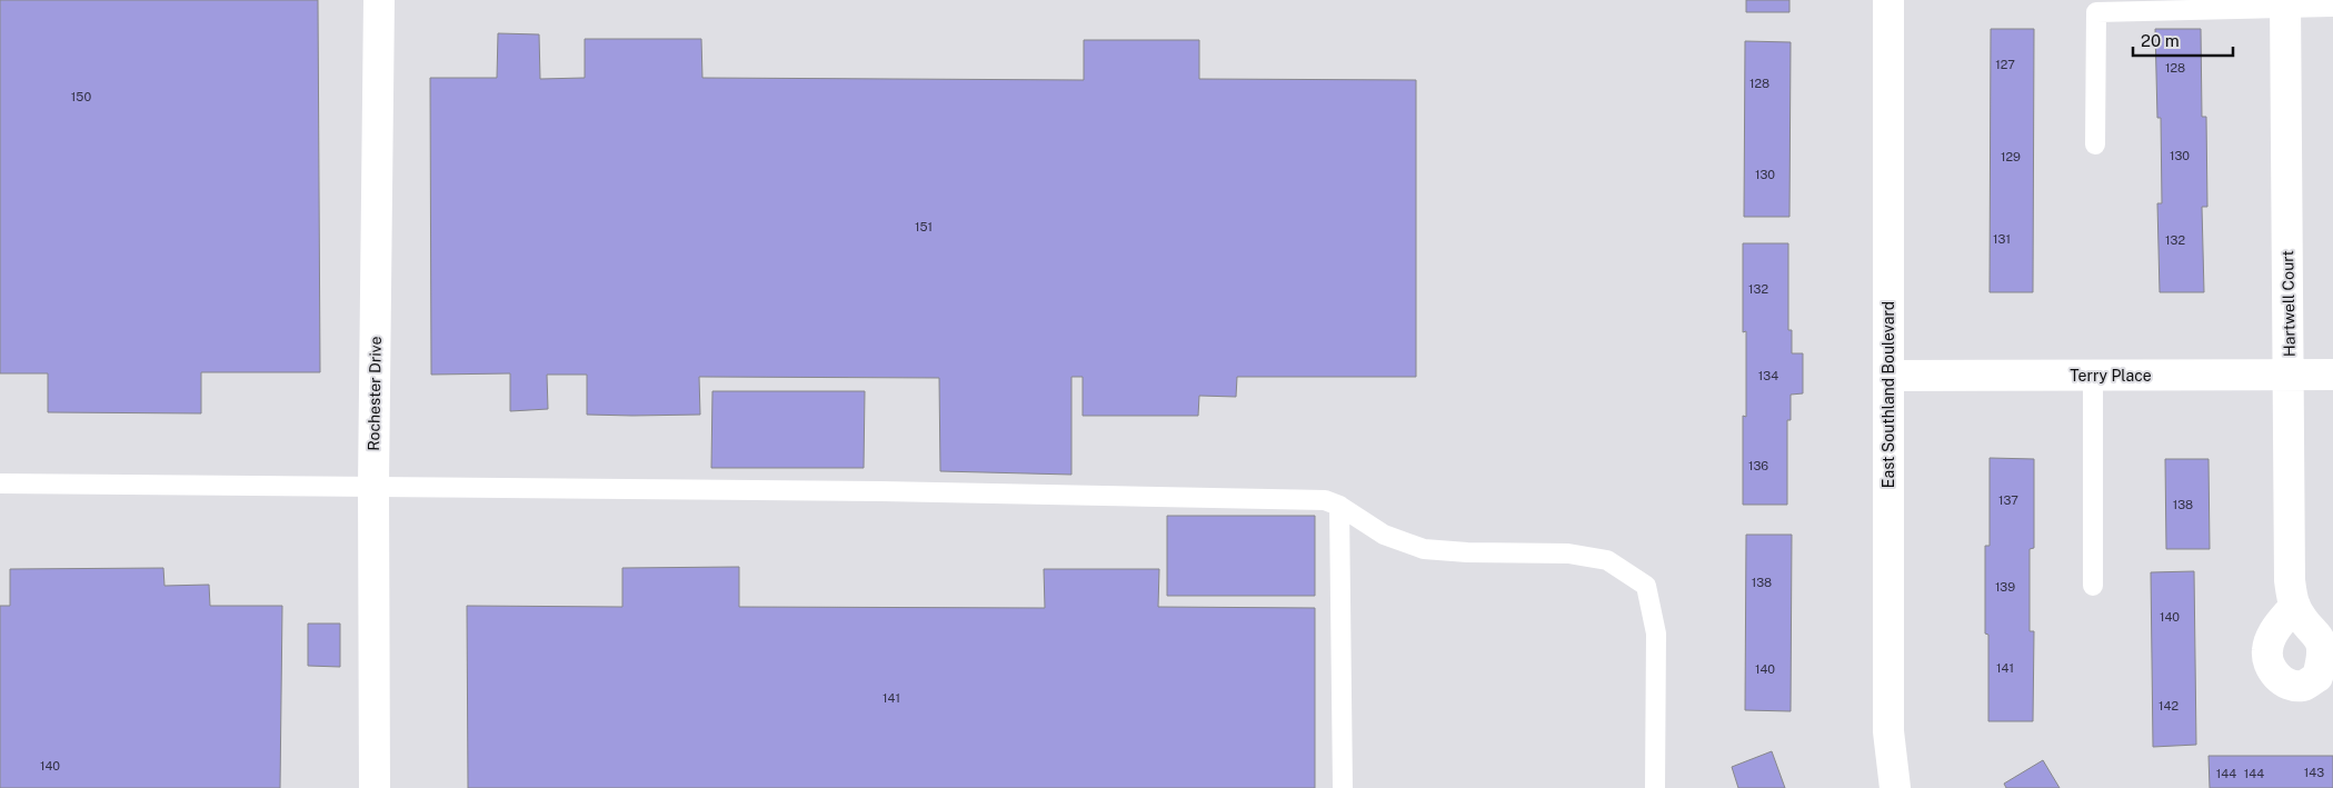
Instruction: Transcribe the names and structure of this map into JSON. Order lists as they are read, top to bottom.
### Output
{
  "streets": {
    "street": [
      "Hartwell Court",
      "Terry Place",
      "Rochester Drive",
      "East Southland Boulevard"
    ]
  },
  "crossings": [
    ["Hartwell Court", "Terry Place"],
    ["Terry Place", "East Southland Boulevard"]
  ],
  "house_numbers": [
    "127",
    "128",
    "128",
    "150",
    "130",
    "129",
    "130",
    "151",
    "131",
    "132",
    "132",
    "134",
    "136",
    "137",
    "138",
    "138",
    "139",
    "140",
    "141",
    "140",
    "141",
    "142",
    "140",
    "143",
    "144",
    "144"
  ],
  "scale_bar": "20 m"
}
